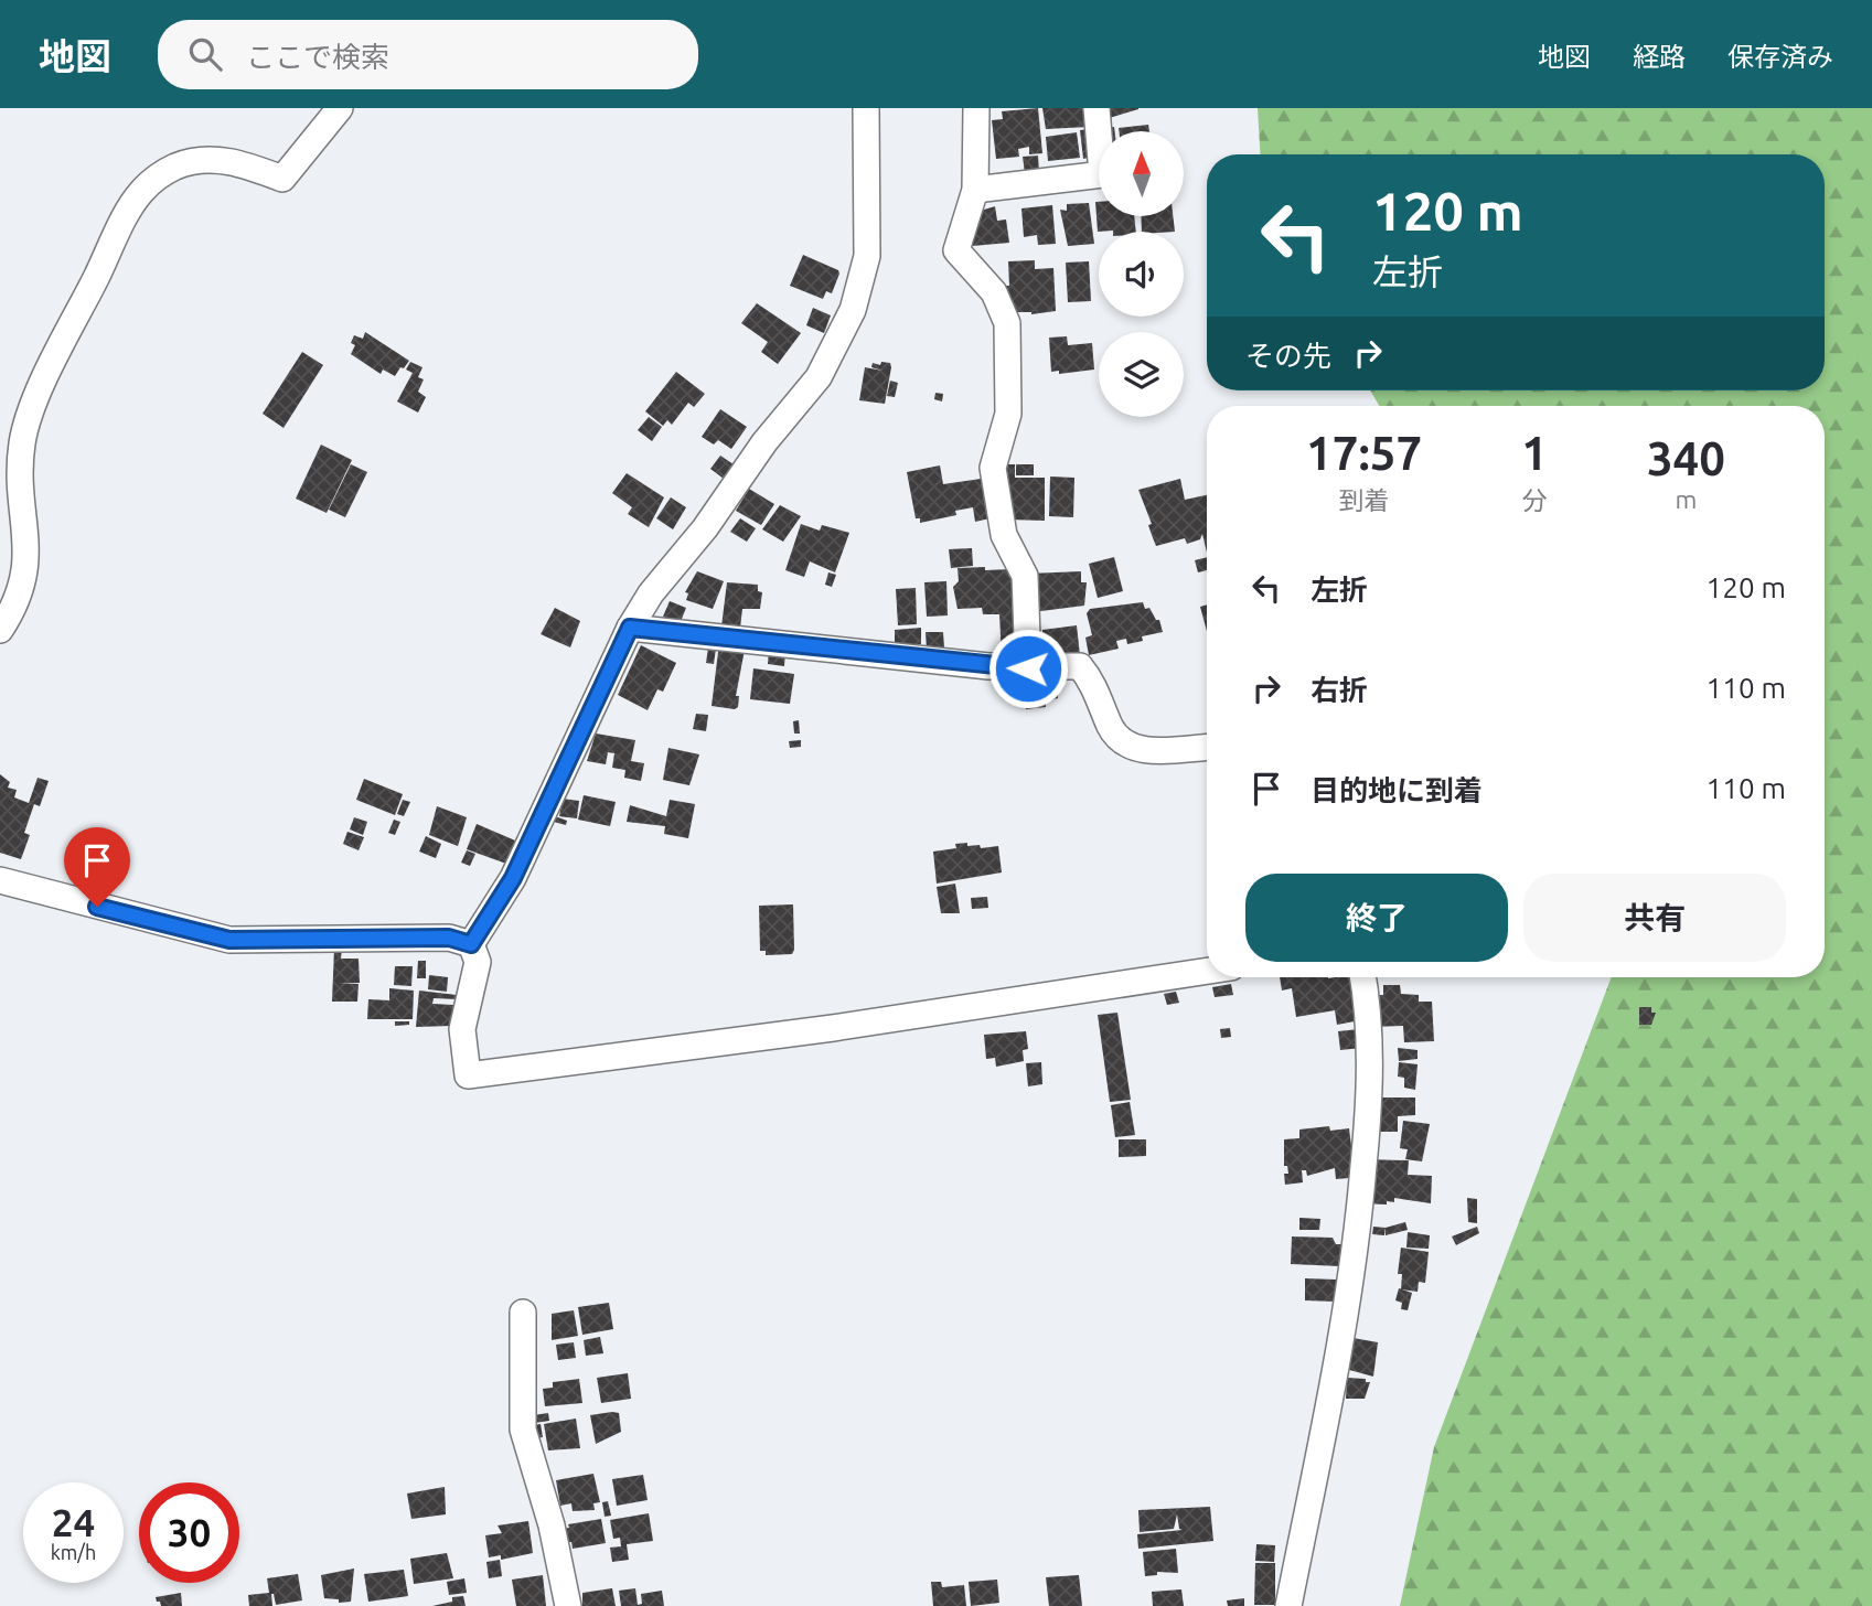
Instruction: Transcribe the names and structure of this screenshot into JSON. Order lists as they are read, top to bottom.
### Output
{
  "north": "top",
  "page": {
    "header": "地図",
    "search": "ここで検索",
    "nav": ["地図", "経路", "保存済み"],
    "turn": ["120 m", "左折"],
    "then": "その先",
    "eta": [
      "17:57",
      "到着",
      "1",
      "分",
      "340",
      "m"
    ],
    "list": [
      {
        "name": "左折",
        "value": "120 m"
      },
      {
        "name": "右折",
        "value": "110 m"
      },
      {
        "name": "目的地に到着",
        "value": "110 m"
      }
    ],
    "buttons": ["終了", "共有"],
    "speed": "24 km/h",
    "limit": "30"
  }
}
